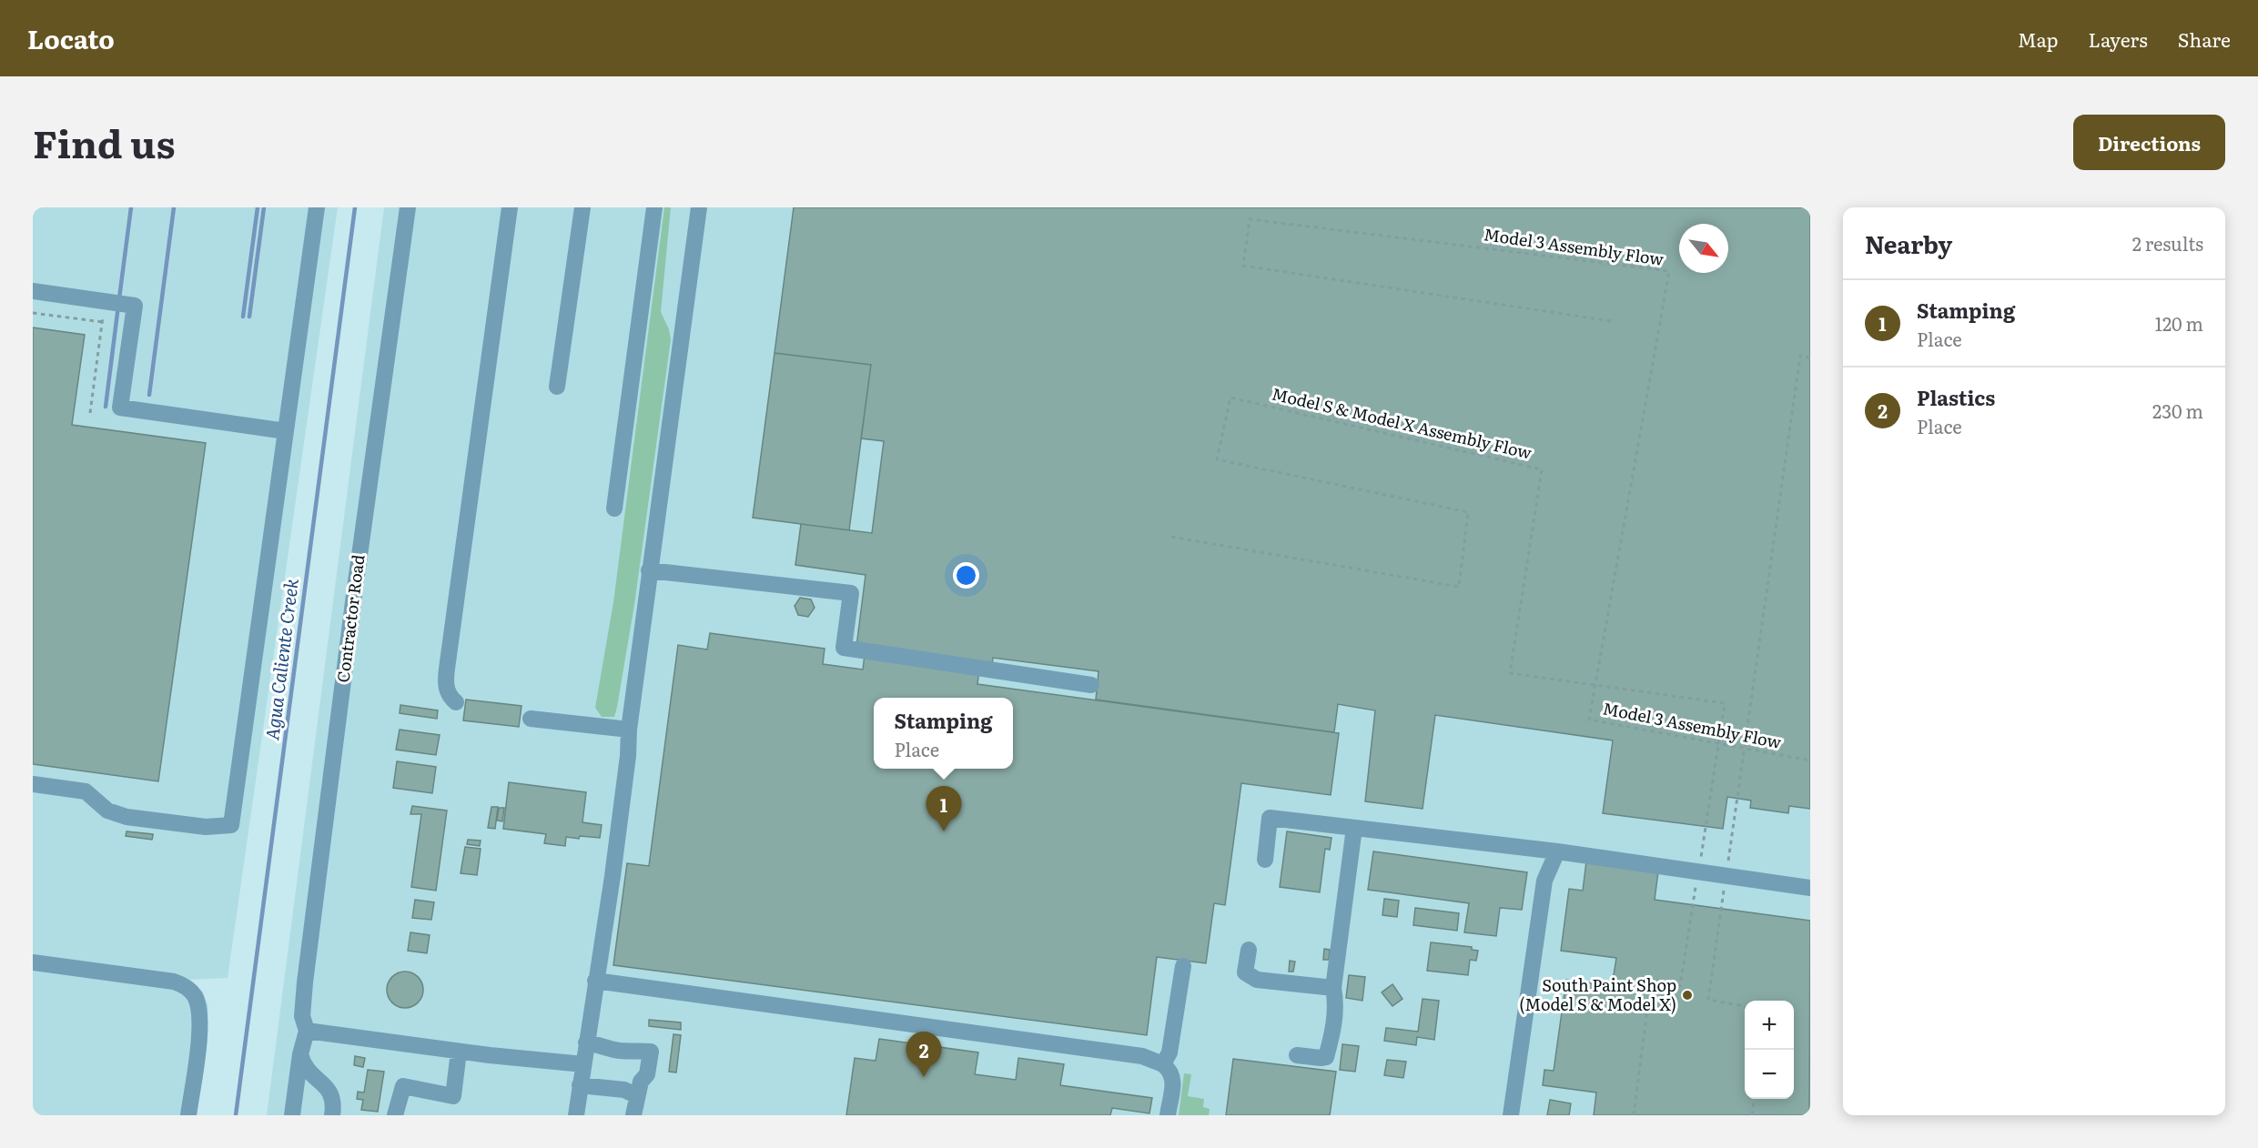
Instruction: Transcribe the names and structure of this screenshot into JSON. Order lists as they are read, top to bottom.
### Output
{
  "streets": {
    "lane": ["Contractor Road"],
    "path": ["Model 3 Assembly Flow", "Model S & Model X Assembly Flow"]
  },
  "water": ["Agua Caliente Creek"],
  "places": ["South Paint Shop (Model S & Model X)"],
  "north": "bottom right",
  "page": {
    "header": "Locato",
    "nav": ["Map", "Layers", "Share"],
    "title": "Find us",
    "buttons": "Directions",
    "heading": ["Nearby", "2 results"],
    "list": [
      {
        "mark": "1",
        "name": "Stamping",
        "note": "Place",
        "value": "120 m"
      },
      {
        "mark": "2",
        "name": "Plastics",
        "note": "Place",
        "value": "230 m"
      }
    ],
    "popup": ["Stamping", "Place"],
    "pins": ["1", "2"],
    "map_buttons": ["+", "−"]
  }
}
